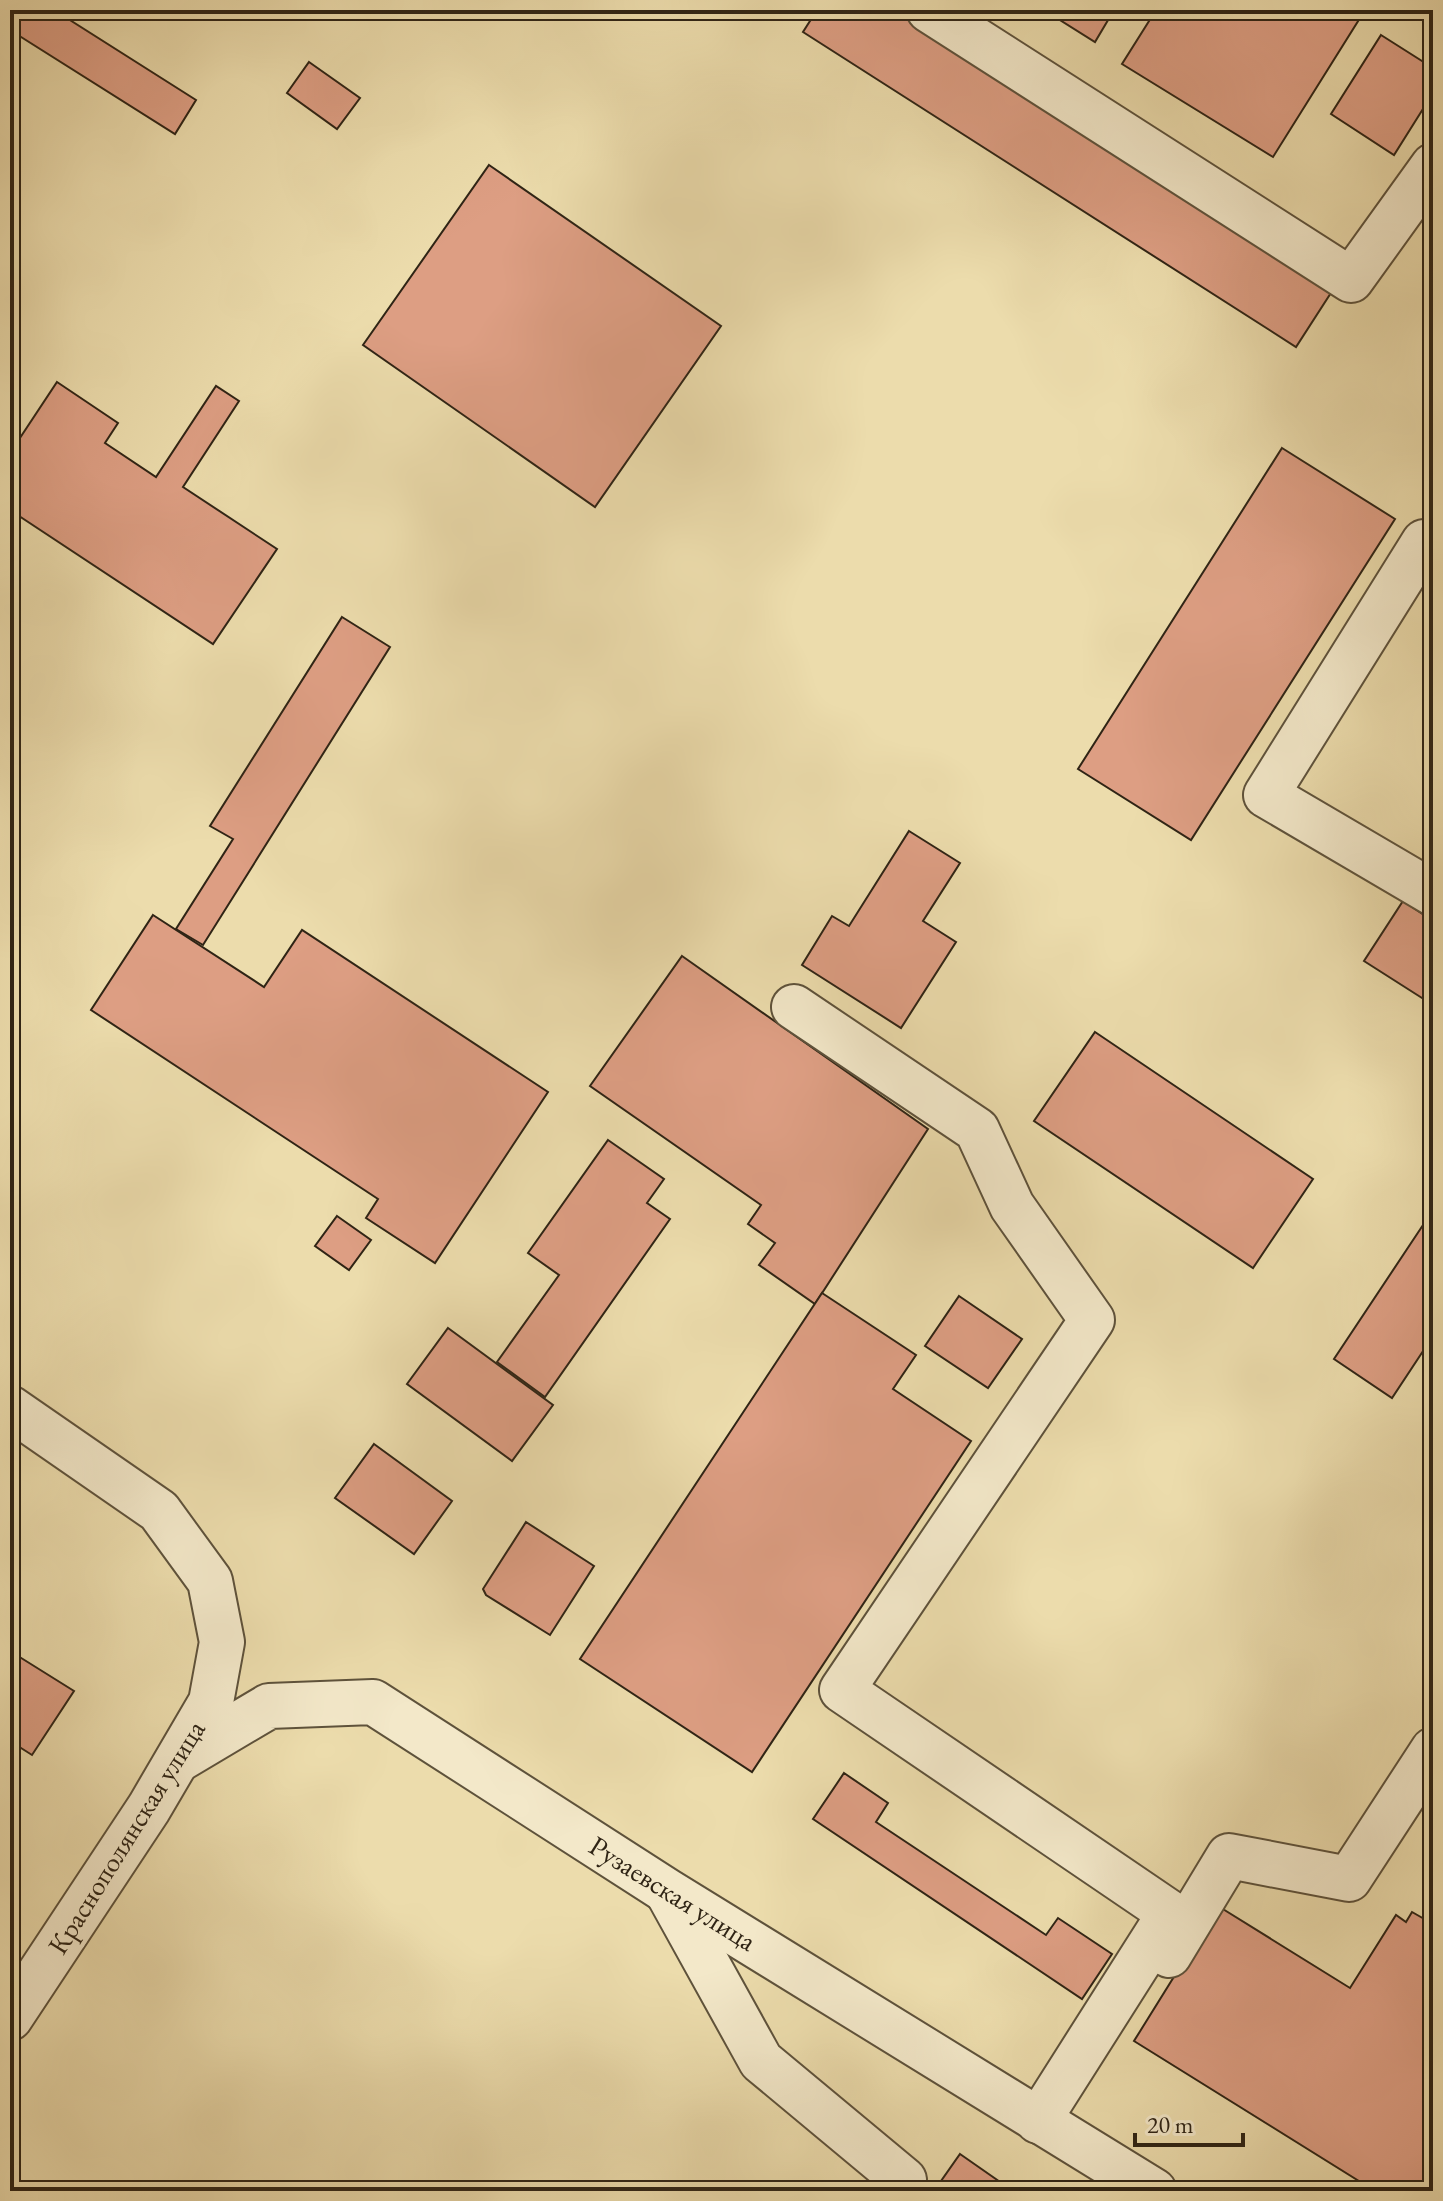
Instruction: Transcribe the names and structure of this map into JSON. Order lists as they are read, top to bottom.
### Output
{
  "streets": {
    "street": ["Краснополянская улица", "Рузаевская улица"]
  },
  "crossings": [
    ["Краснополянская улица", "Рузаевская улица"]
  ],
  "scale_bar": "20 m"
}
